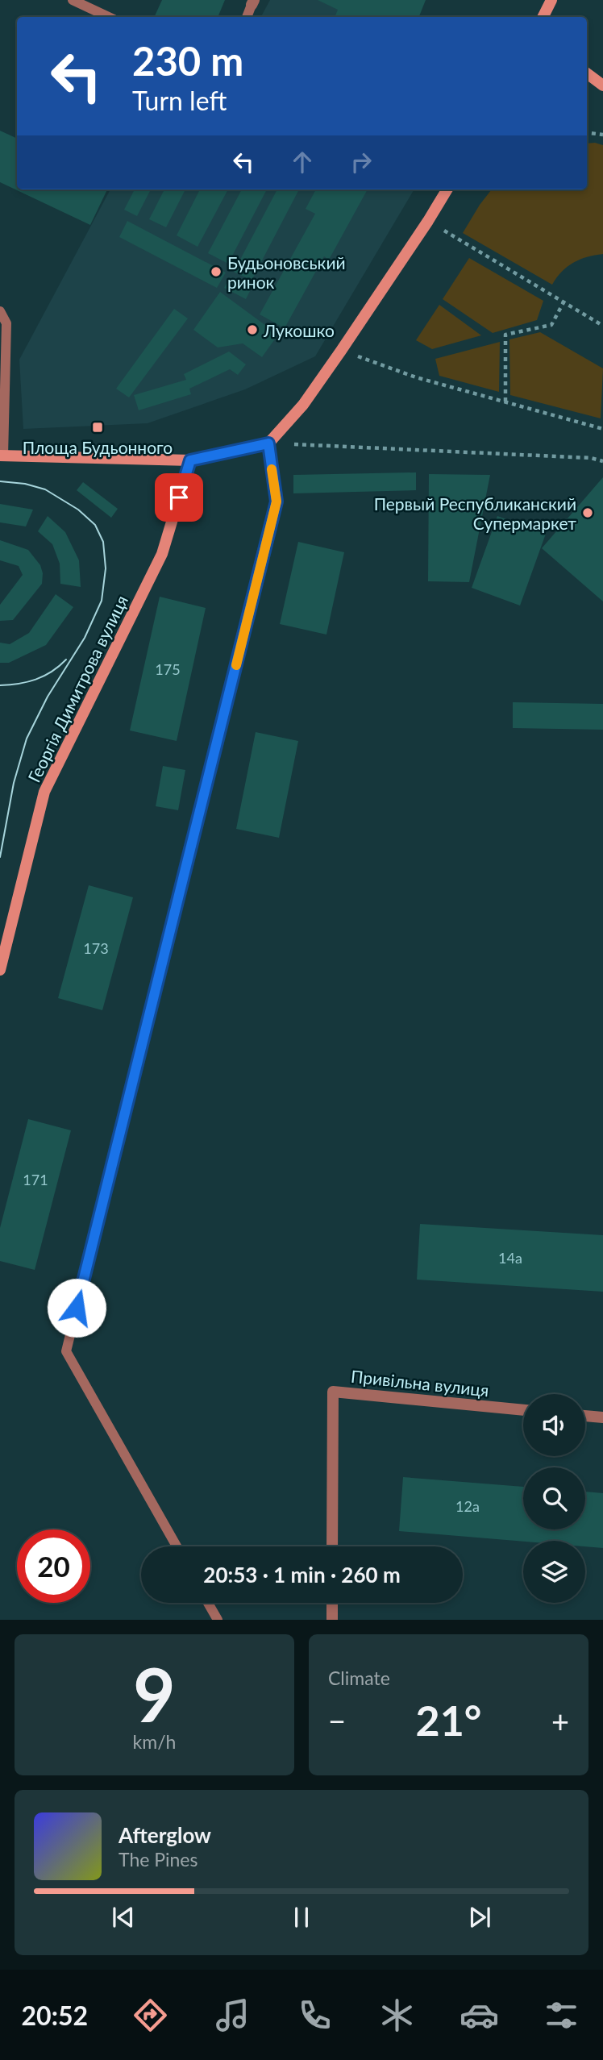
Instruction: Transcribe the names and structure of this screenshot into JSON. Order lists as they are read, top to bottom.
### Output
{
  "streets": {
    "main road": ["Георгія Димитрова вулиця"],
    "street": ["Привільна вулиця"]
  },
  "places": {
    "other": ["Будьоновський ринок", "Лукошко", "Первый Республиканский Супермаркет"],
    "transit": ["Площа Будьонного"]
  },
  "house_numbers": [
    "175",
    "173",
    "171",
    "14а",
    "12а"
  ],
  "page": {
    "turn": ["230 m", "Turn left"],
    "limit": "20",
    "trip": "20:53 · 1 min · 260 m",
    "tile": [
      ["9", "km/h"],
      "Climate"
    ],
    "heat": ["−", "21°", "+"],
    "song": ["Afterglow", "The Pines"],
    "tabs": "20:52"
  }
}
